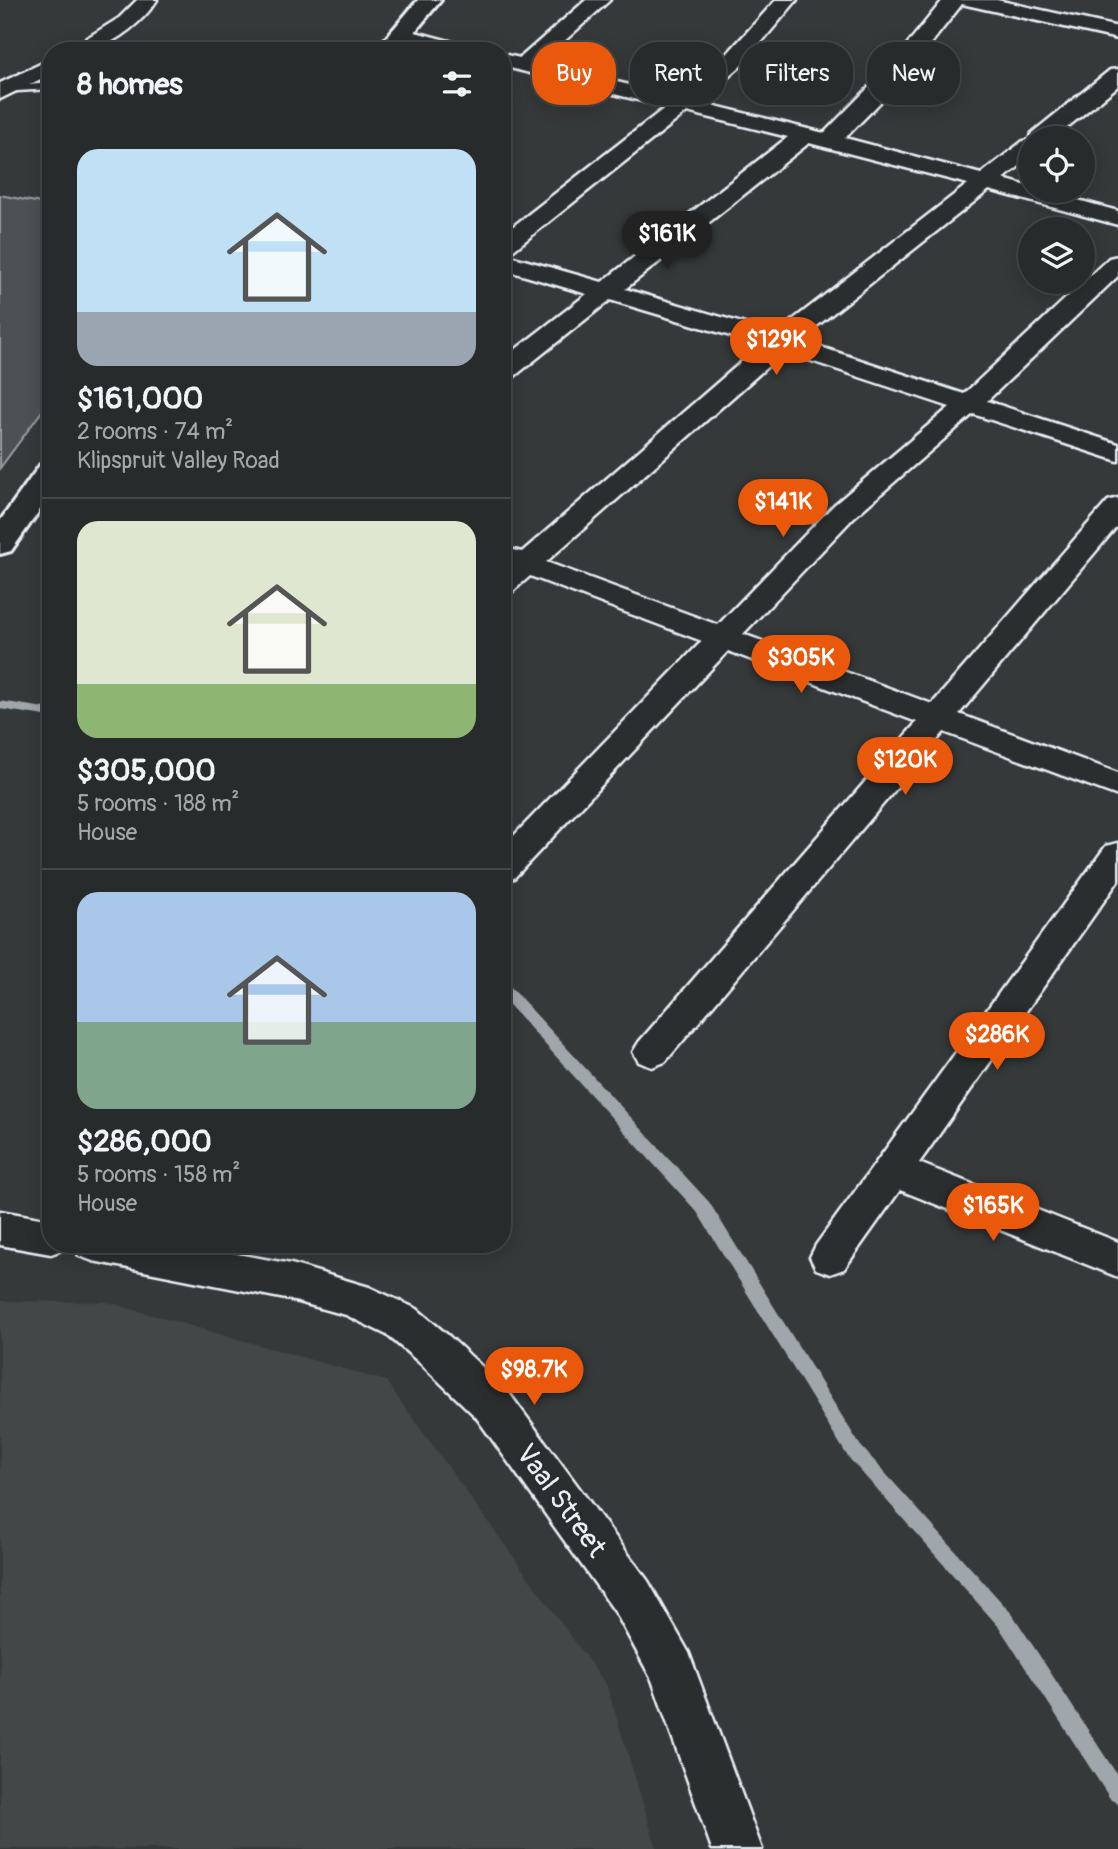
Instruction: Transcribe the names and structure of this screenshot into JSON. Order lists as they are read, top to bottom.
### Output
{
  "streets": {
    "street": ["Vaal Street"]
  },
  "page": {
    "chip": [
      "Buy",
      "Rent",
      "Filters",
      "New"
    ],
    "heading": "8 homes",
    "list": [
      {
        "name": "$161,000",
        "note": "2 rooms · 74 m² · Klipspruit Valley Road"
      },
      {
        "name": "$305,000",
        "note": "5 rooms · 188 m² · House"
      },
      {
        "name": "$286,000",
        "note": "5 rooms · 158 m² · House"
      }
    ],
    "price": [
      "$161K",
      "$129K",
      "$141K",
      "$305K",
      "$120K",
      "$286K",
      "$165K",
      "$98.7K"
    ]
  }
}
